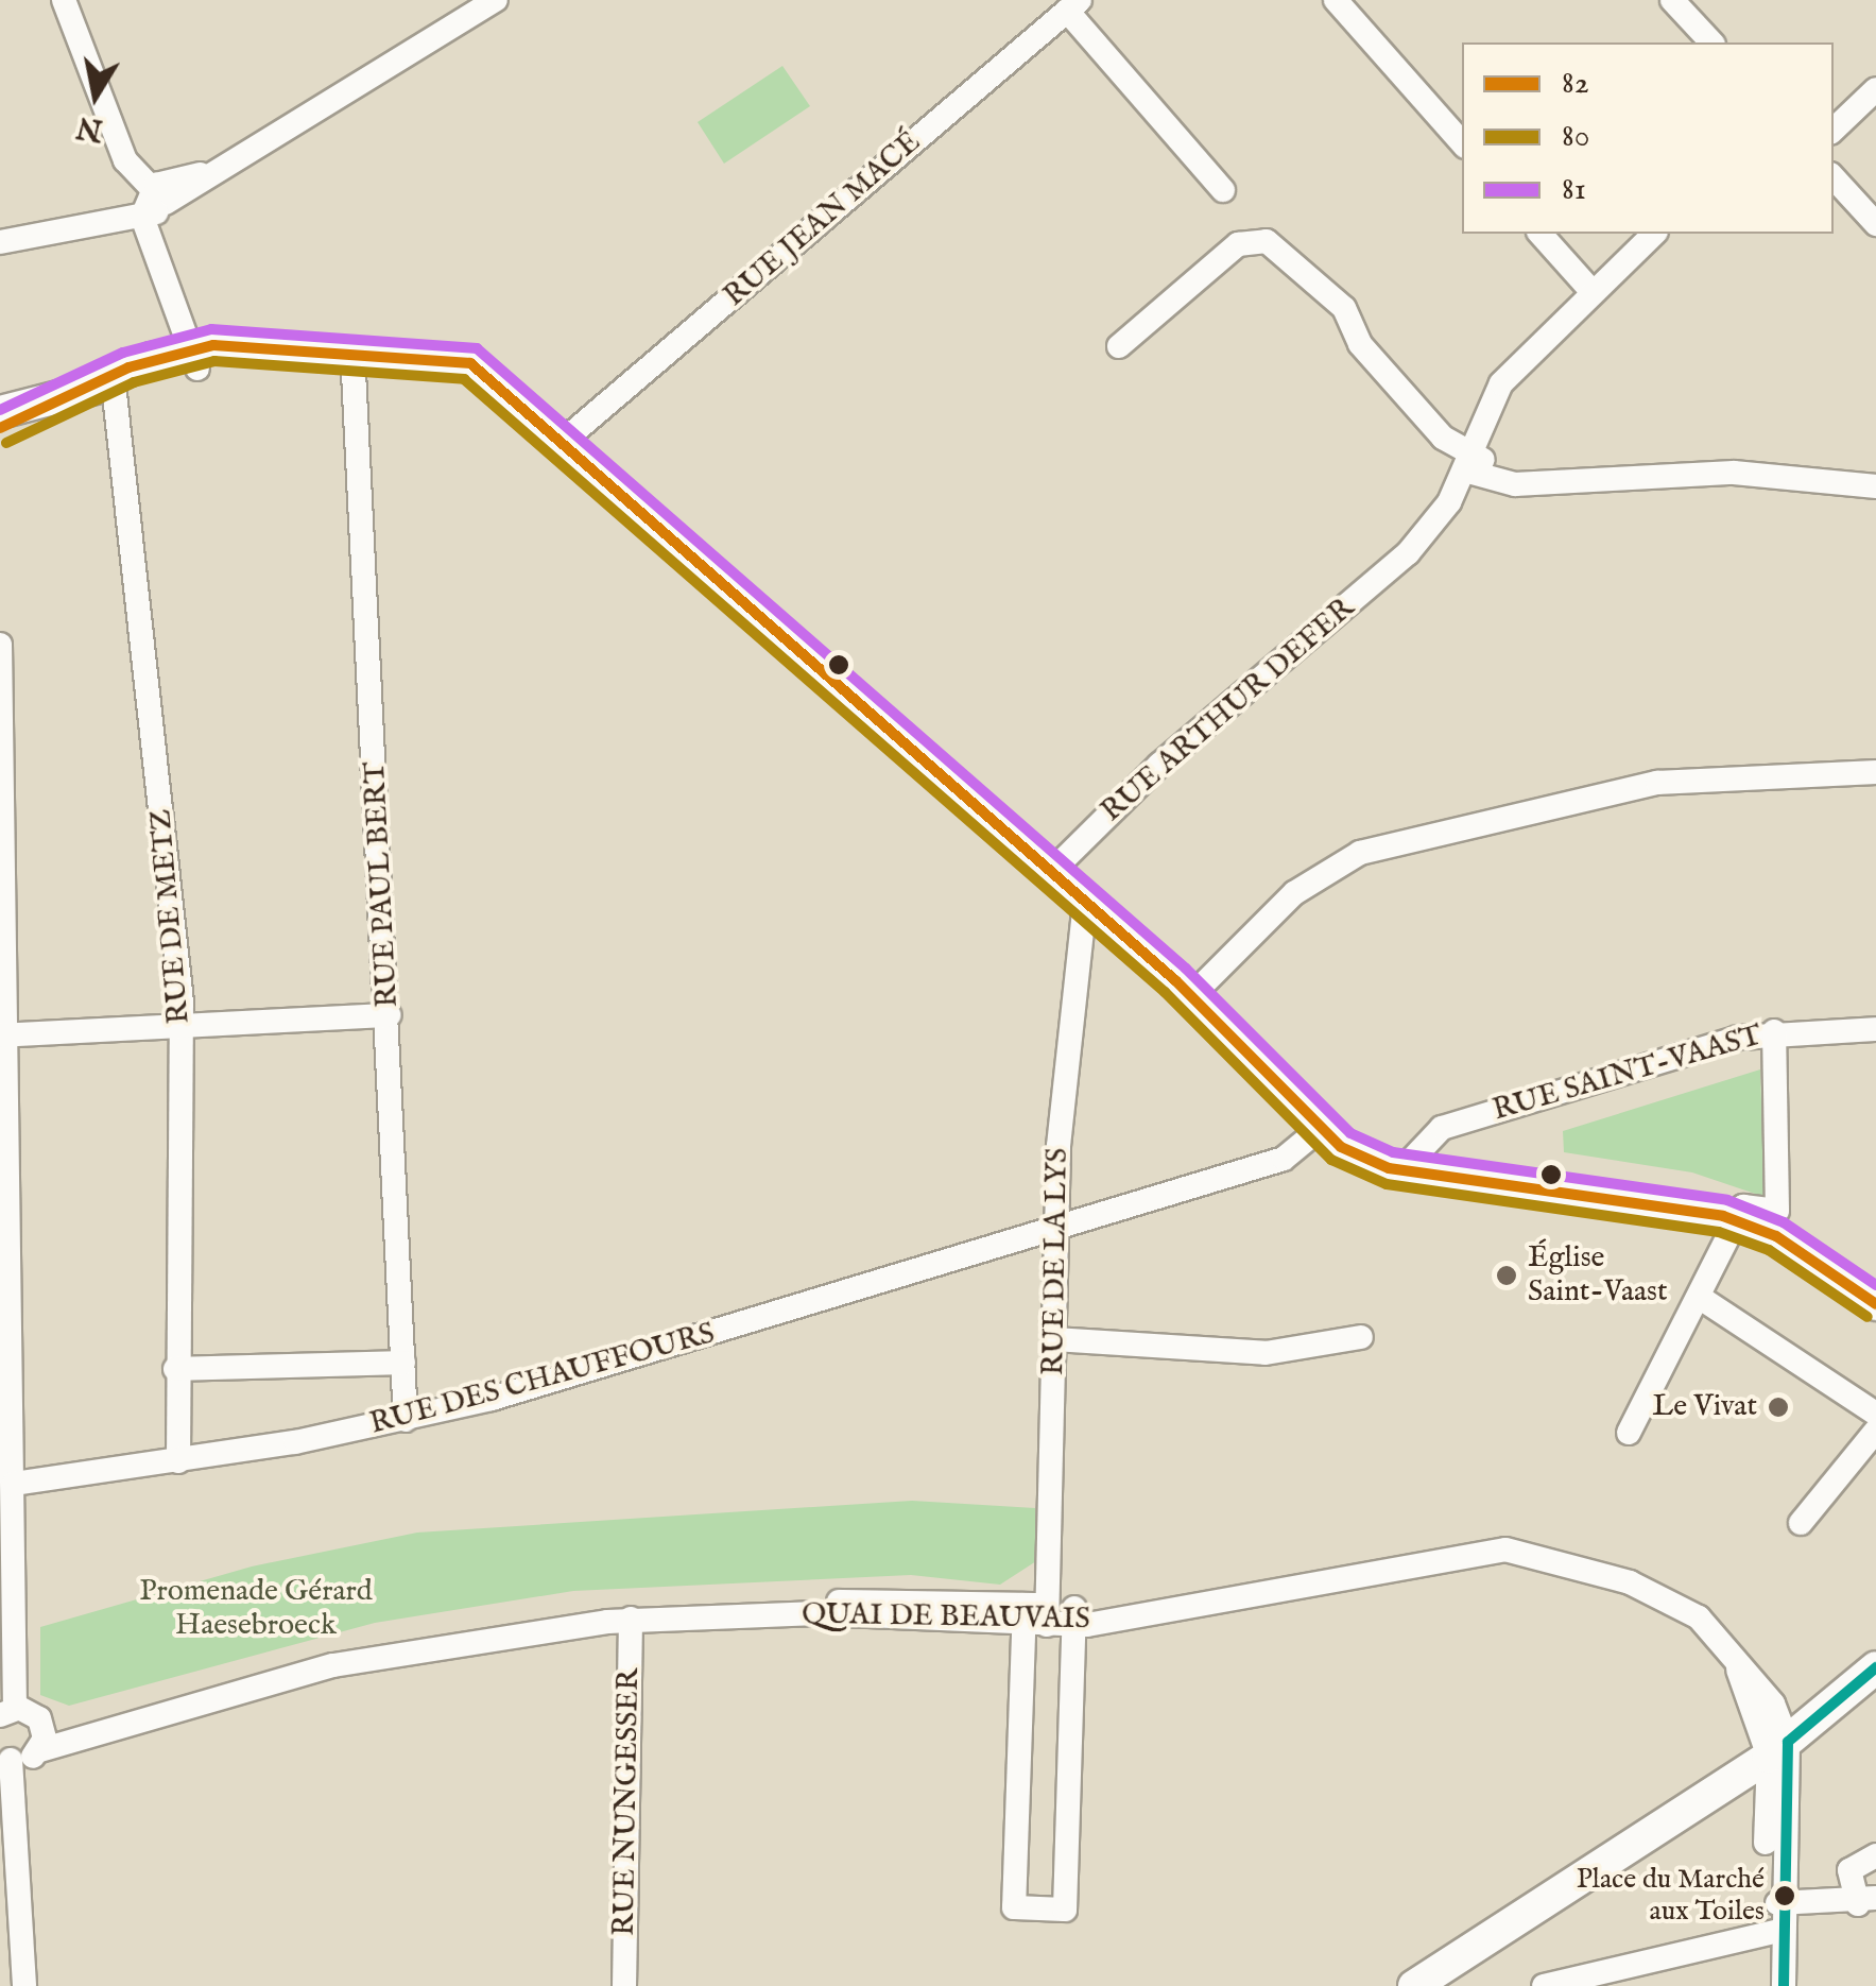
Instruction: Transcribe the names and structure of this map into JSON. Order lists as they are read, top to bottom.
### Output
{
  "streets": {
    "street": [
      "RUE JEAN MACÉ",
      "RUE ARTHUR DEFER",
      "RUE PAUL BERT",
      "RUE DE METZ",
      "RUE SAINT-VAAST",
      "RUE DE LA LYS",
      "RUE DES CHAUFFOURS",
      "QUAI DE BEAUVAIS",
      "RUE NUNGESSER"
    ]
  },
  "crossings": [
    ["RUE PAUL BERT", "RUE DES CHAUFFOURS"],
    ["RUE DE METZ", "RUE DES CHAUFFOURS"],
    ["RUE DE LA LYS", "RUE DES CHAUFFOURS"],
    ["RUE DE LA LYS", "QUAI DE BEAUVAIS"],
    ["QUAI DE BEAUVAIS", "RUE NUNGESSER"]
  ],
  "parks": ["Promenade Gérard Haesebroeck"],
  "places": ["Église Saint-Vaast", "Le Vivat", "Place du Marché aux Toiles"],
  "lines": ["transit line 81", "transit line 82", "transit line 80"],
  "legend": ["82", "80", "81"],
  "north": "bottom"
}
